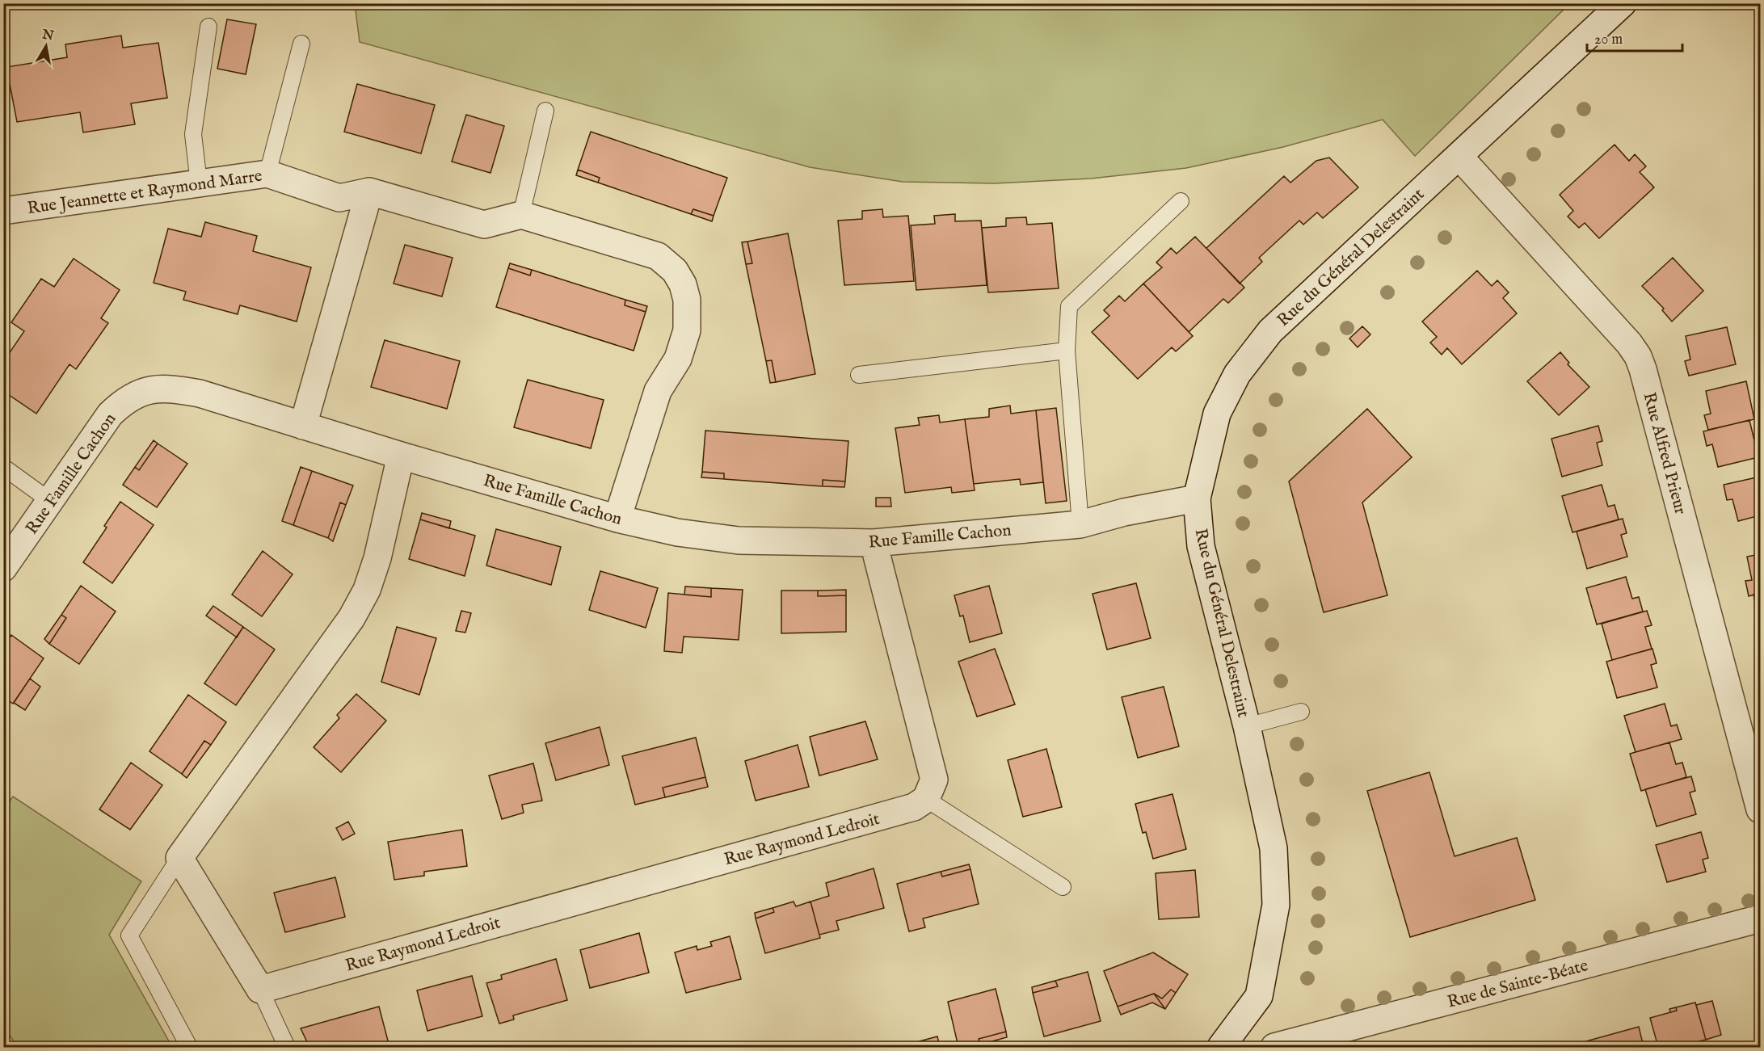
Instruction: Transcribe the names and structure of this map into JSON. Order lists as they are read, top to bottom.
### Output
{
  "streets": {
    "street": [
      "Rue Jeannette et Raymond Marre",
      "Rue du Général Delestraint",
      "Rue Alfred Prieur",
      "Rue Famille Cachon",
      "Rue Raymond Ledroit",
      "Rue de Sainte-Béate"
    ]
  },
  "crossings": [
    ["Rue du Général Delestraint", "Rue Alfred Prieur"],
    ["Rue du Général Delestraint", "Rue Famille Cachon"]
  ],
  "scale_bar": "20 m",
  "north": "top"
}
